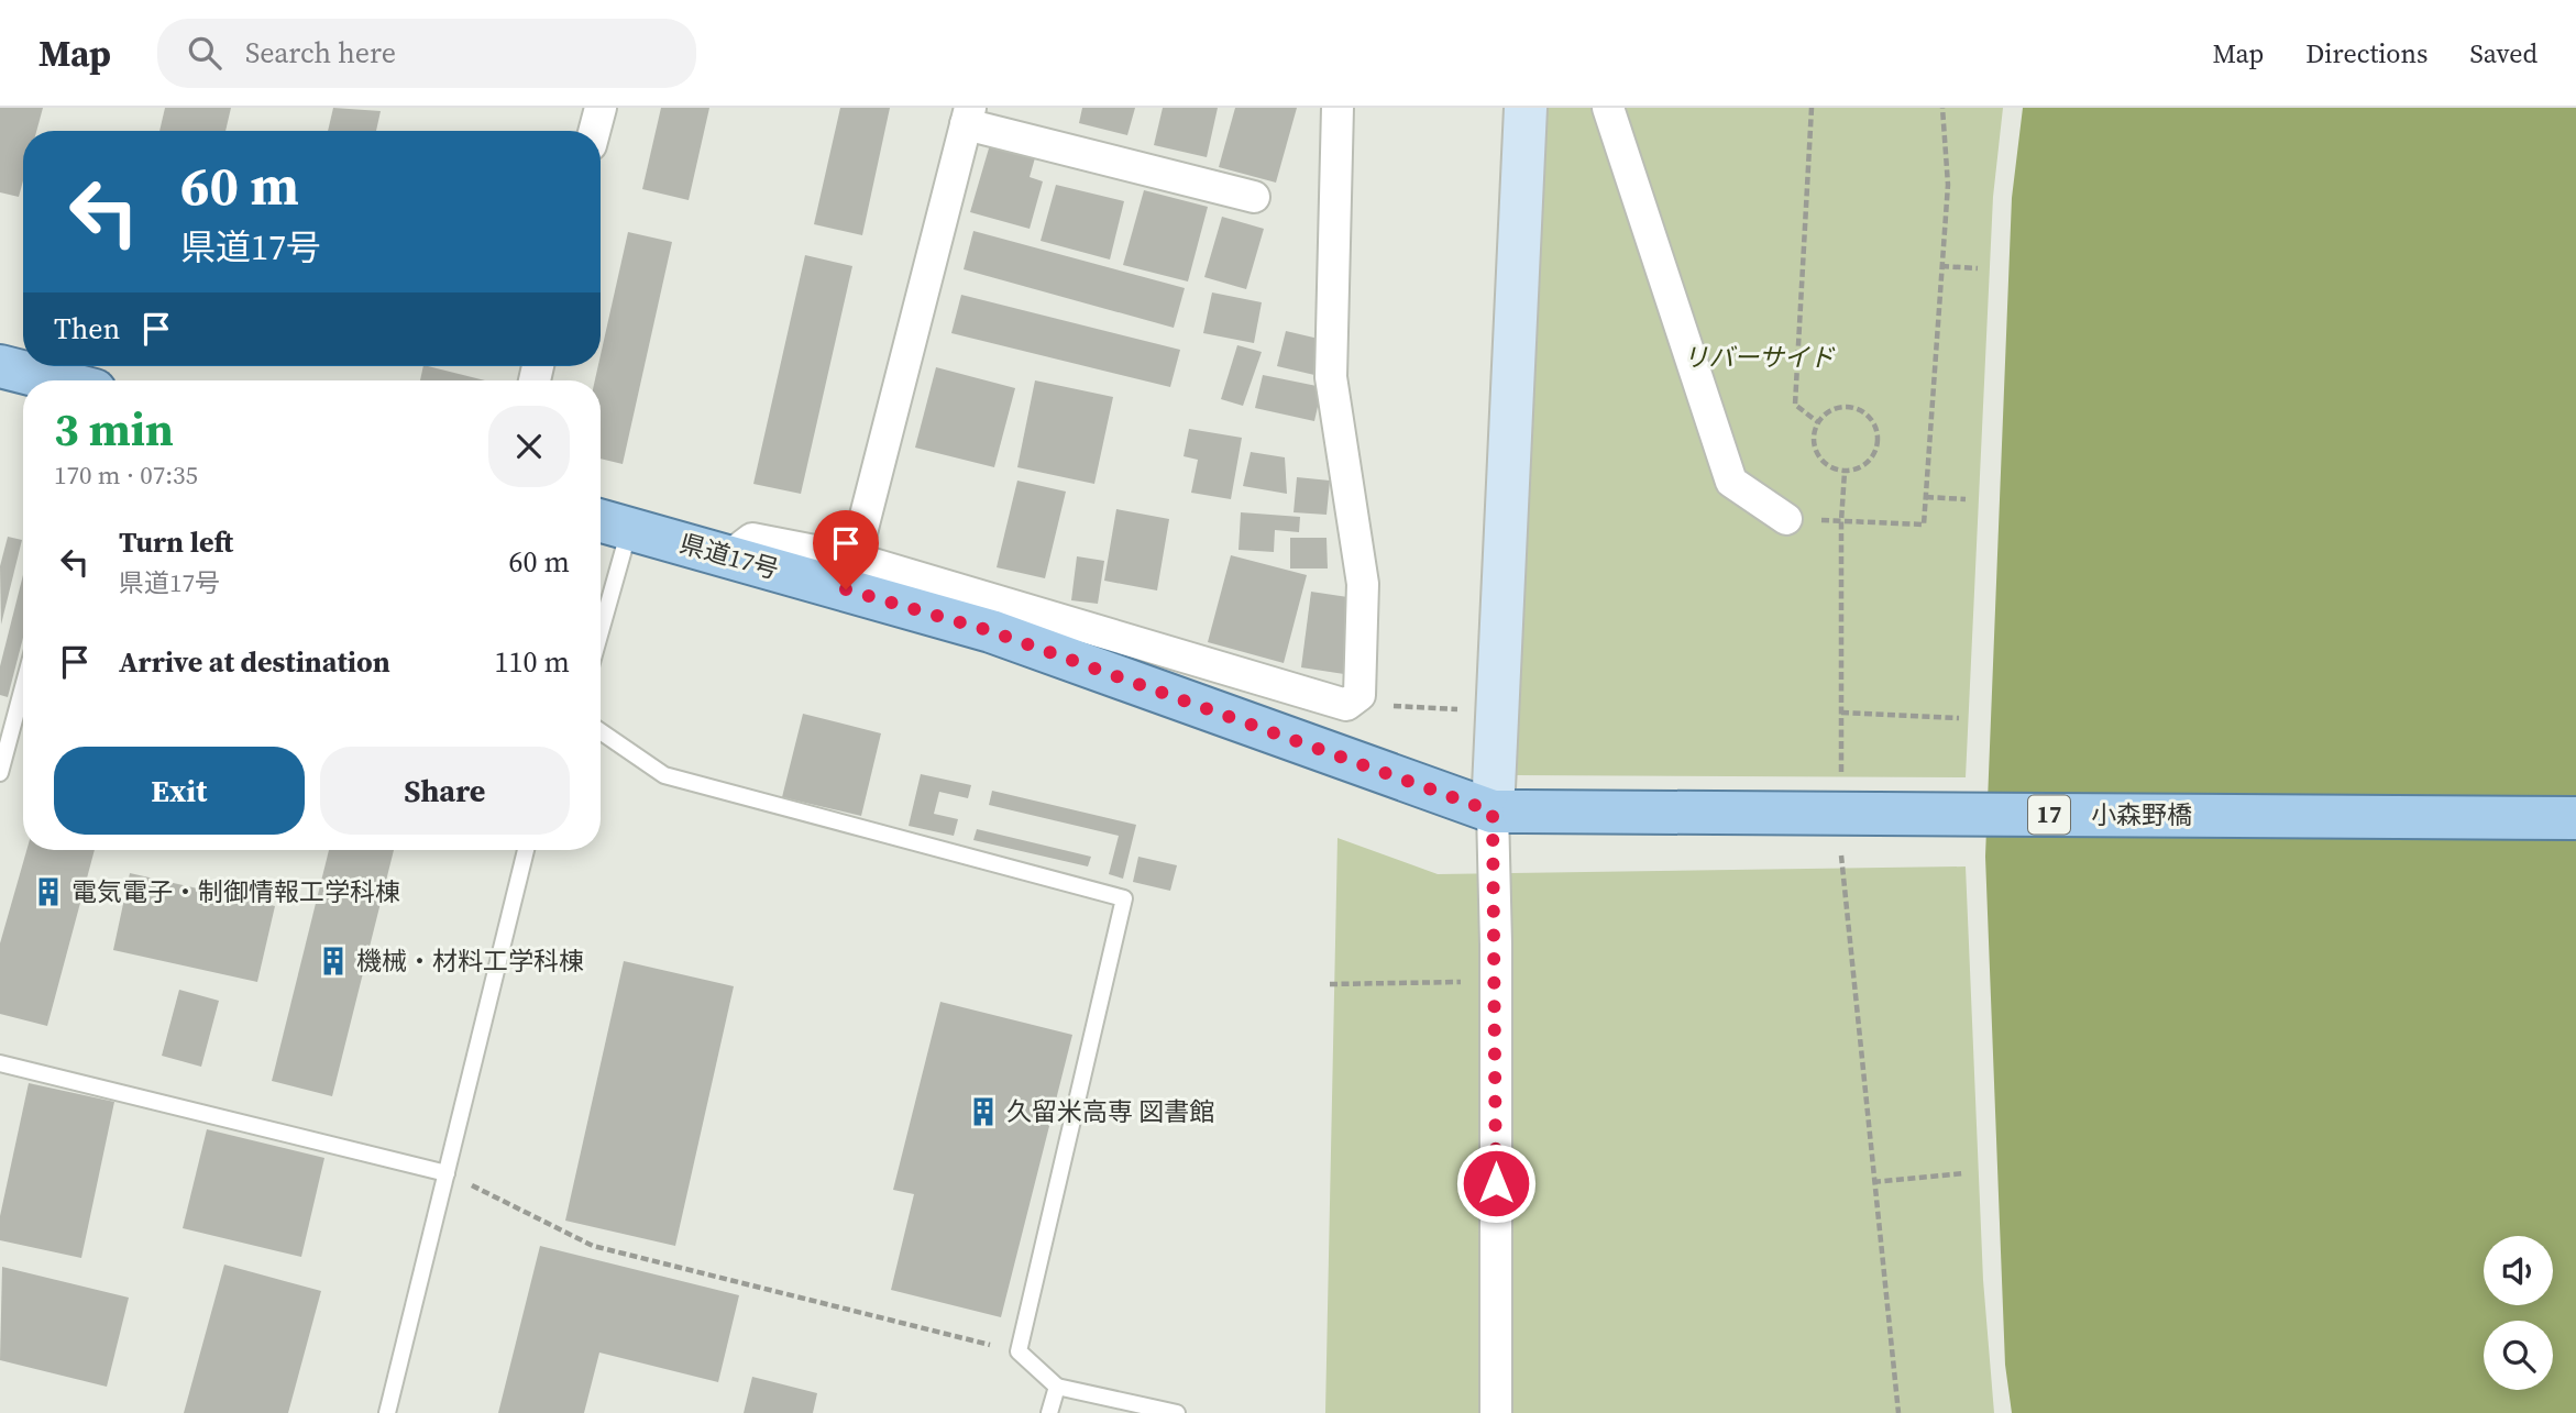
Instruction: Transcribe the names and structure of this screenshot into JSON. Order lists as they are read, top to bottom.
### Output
{
  "streets": {
    "main road": ["県道17号", "17", "小森野橋"]
  },
  "crossings": [
    ["県道17号", "小森野橋"]
  ],
  "parks": ["リバーサイド"],
  "places": {
    "building": ["電気電子・制御情報工学科棟", "機械・材料工学科棟", "久留米高専 図書館"]
  },
  "page": {
    "header": "Map",
    "search": "Search here",
    "nav": ["Map", "Directions", "Saved"],
    "turn": ["60 m", "県道17号"],
    "then": "Then",
    "heading": ["3 min", "170 m · 07:35"],
    "list": [
      {
        "name": "Turn left",
        "note": "県道17号",
        "value": "60 m"
      },
      {
        "name": "Arrive at destination",
        "value": "110 m"
      }
    ],
    "buttons": ["Exit", "Share"]
  }
}
